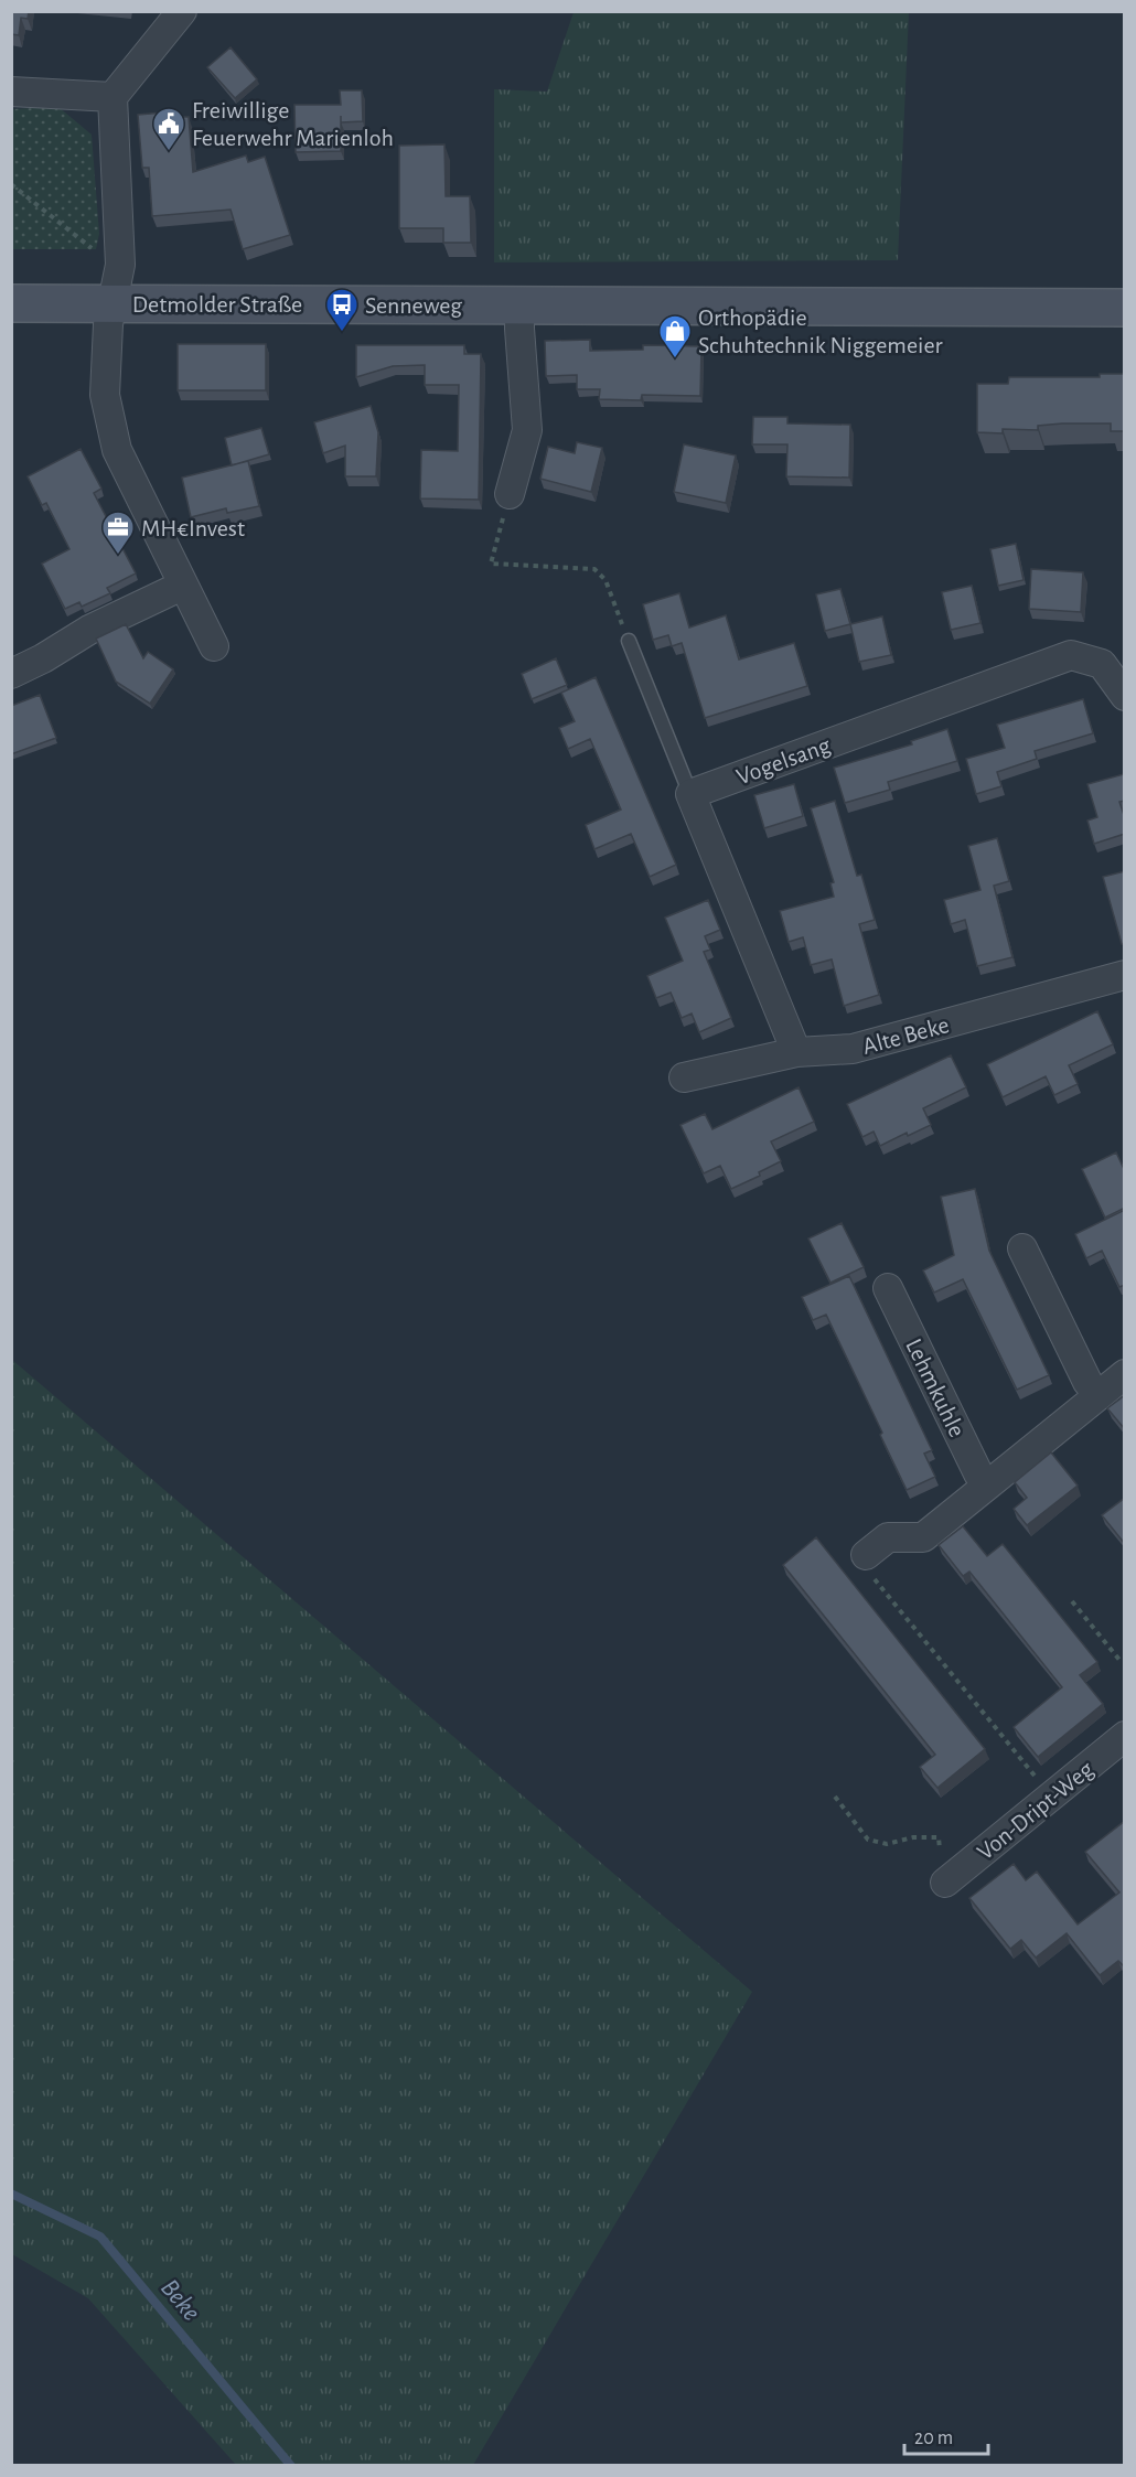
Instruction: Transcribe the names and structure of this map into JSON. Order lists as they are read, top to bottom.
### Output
{
  "streets": {
    "street": [
      "Detmolder Straße",
      "Vogelsang",
      "Alte Beke",
      "Lehmkuhle",
      "Von-Dript-Weg"
    ]
  },
  "water": ["Beke"],
  "places": {
    "public building": ["Freiwillige Feuerwehr Marienloh"],
    "bus stop": ["Senneweg"],
    "shop": ["Orthopädie Schuhtechnik Niggemeier"],
    "office": ["MH€Invest"]
  },
  "scale_bar": "20 m"
}
